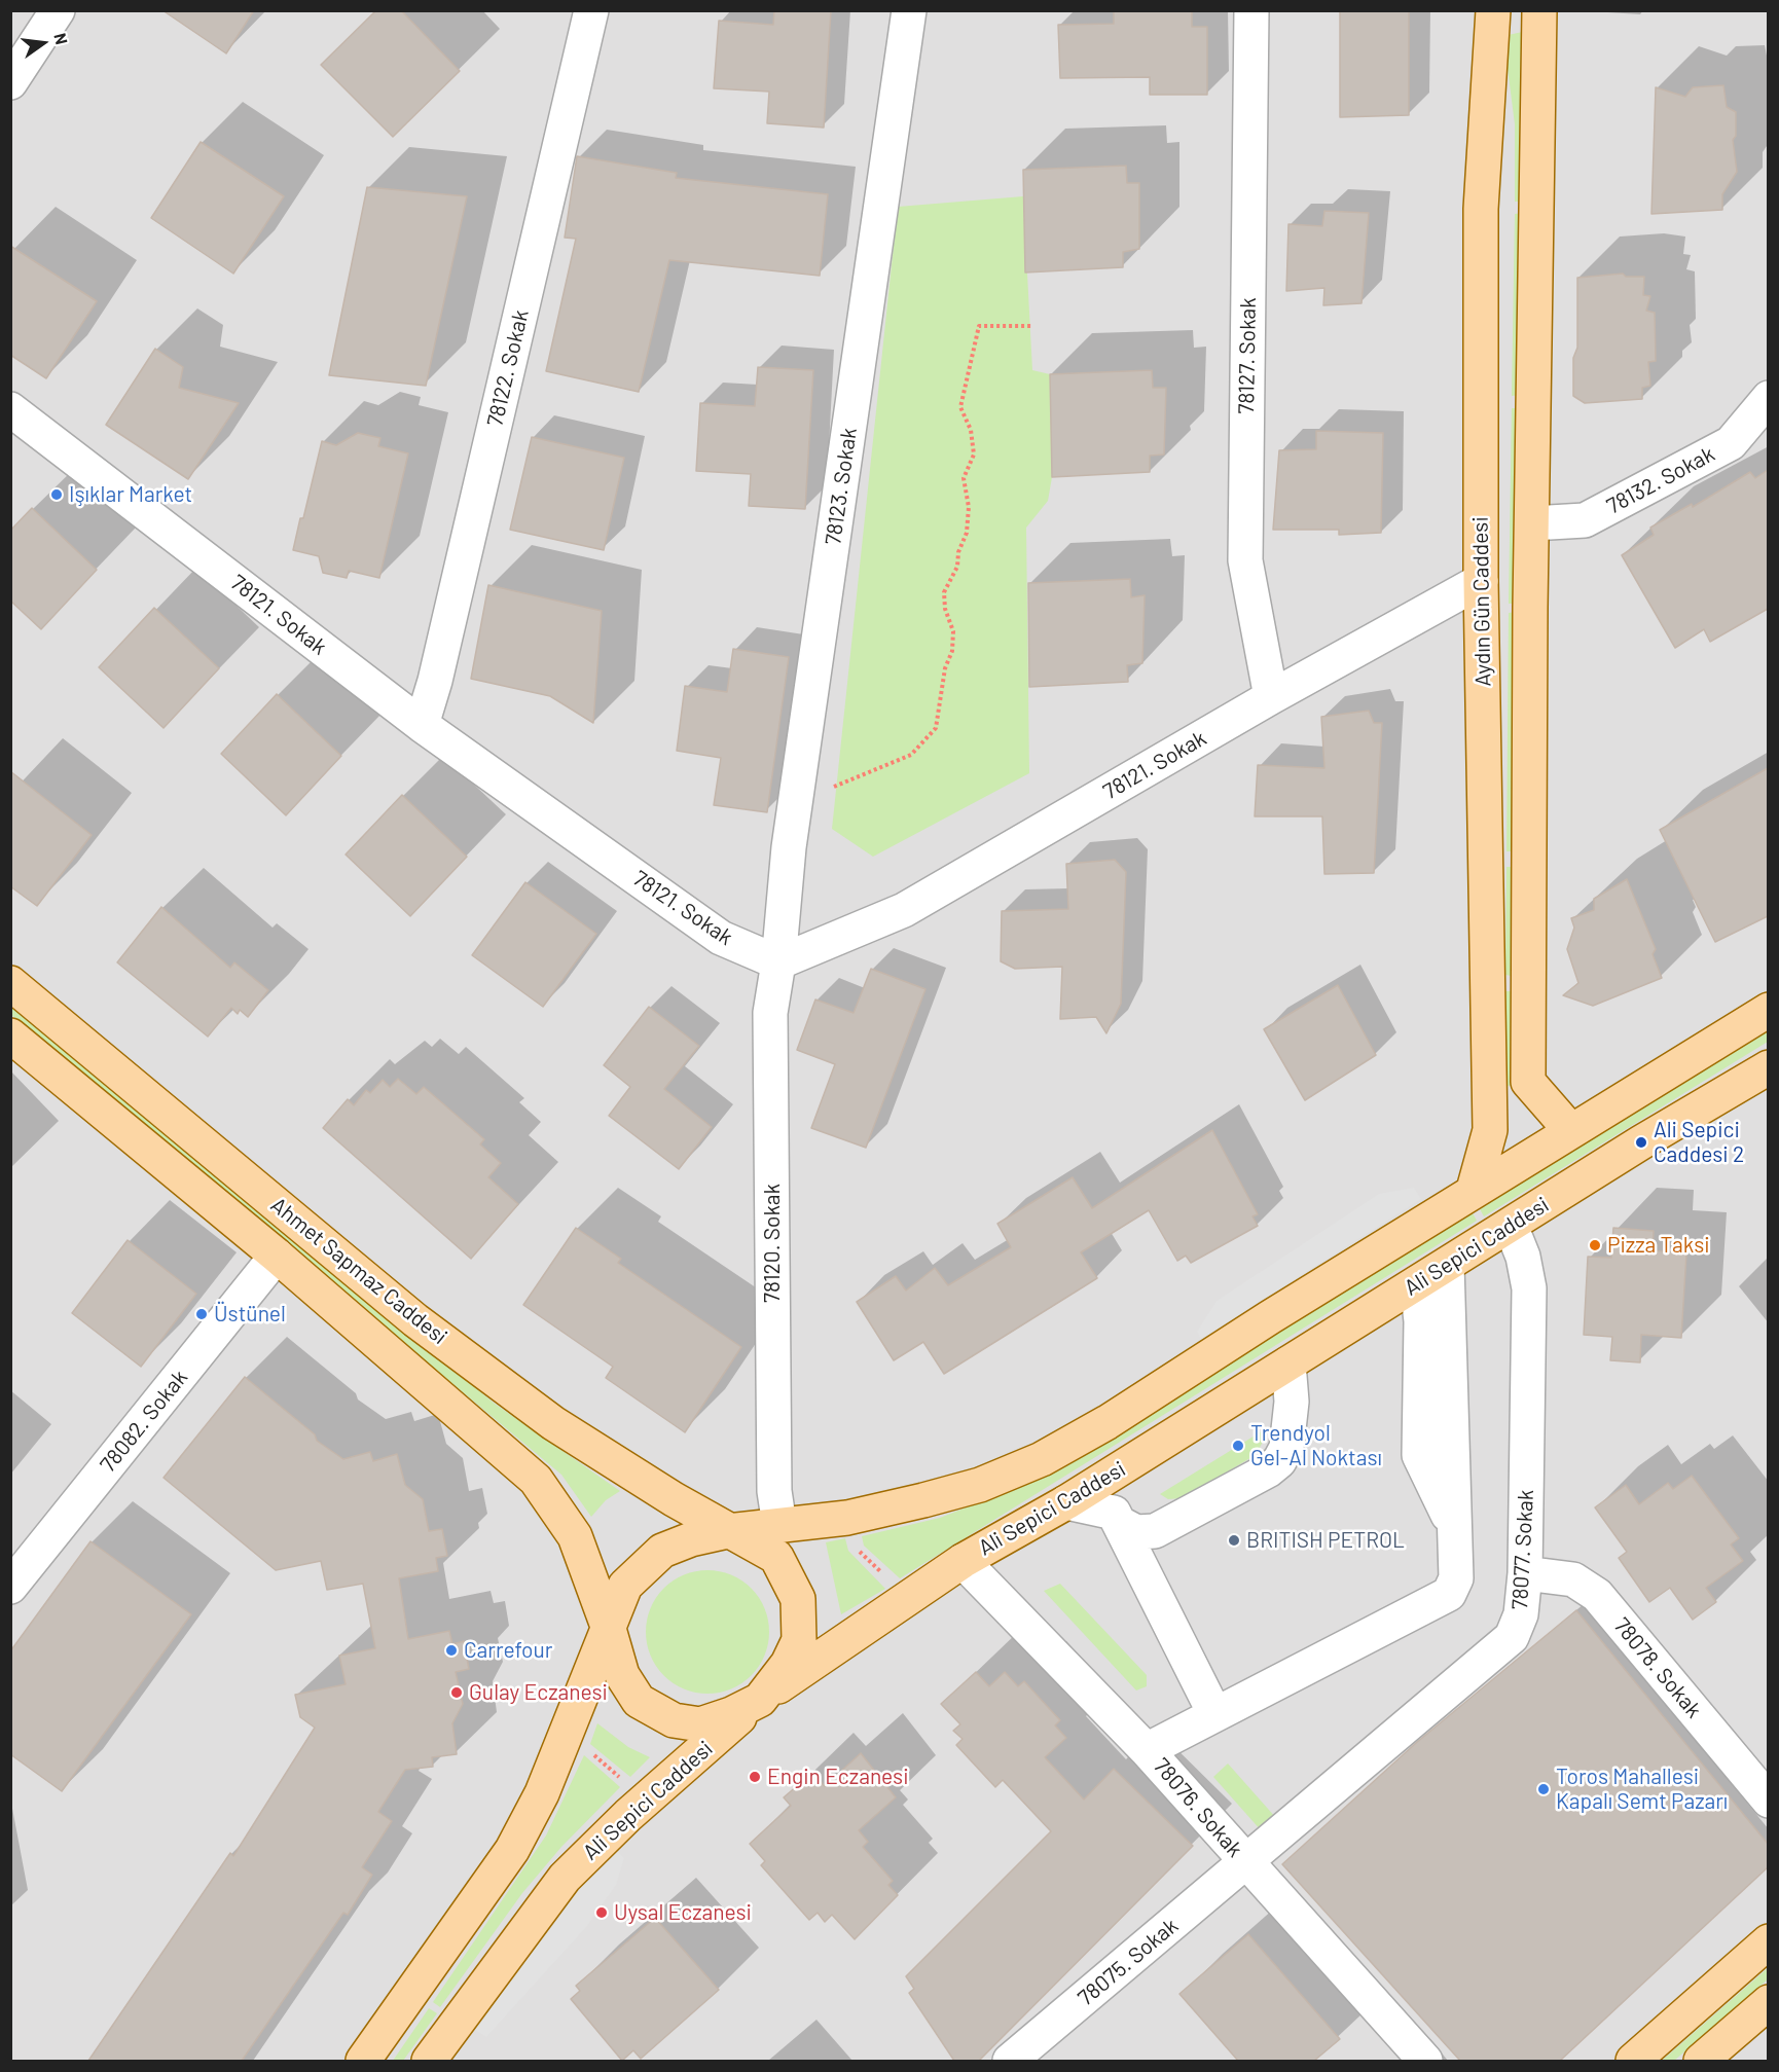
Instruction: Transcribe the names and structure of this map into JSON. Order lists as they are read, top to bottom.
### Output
{
  "streets": {
    "main road": ["Aydın Gün Caddesi", "Ali Sepici Caddesi", "Ahmet Sapmaz Caddesi"],
    "street": [
      "78127. Sokak",
      "78122. Sokak",
      "78132. Sokak",
      "78123. Sokak",
      "78121. Sokak",
      "78120. Sokak",
      "78082. Sokak",
      "78077. Sokak",
      "78078. Sokak",
      "78076. Sokak",
      "78075. Sokak"
    ]
  },
  "crossings": [
    ["78127. Sokak", "78121. Sokak"],
    ["78122. Sokak", "78121. Sokak"],
    ["78123. Sokak", "78121. Sokak"],
    ["78123. Sokak", "78120. Sokak"],
    ["Aydın Gün Caddesi", "78121. Sokak"],
    ["78121. Sokak", "78120. Sokak"],
    ["Ali Sepici Caddesi", "Ahmet Sapmaz Caddesi"],
    ["Ali Sepici Caddesi", "78077. Sokak"],
    ["Ali Sepici Caddesi", "78076. Sokak"],
    ["Ahmet Sapmaz Caddesi", "78082. Sokak"],
    ["78077. Sokak", "78078. Sokak"],
    ["78077. Sokak", "78076. Sokak"],
    ["78077. Sokak", "78075. Sokak"],
    ["78076. Sokak", "78075. Sokak"]
  ],
  "places": [
    "Işıklar Market",
    "Ali Sepici Caddesi 2",
    "Pizza Taksi",
    "Üstünel",
    "Trendyol Gel-Al Noktası",
    "BRITISH PETROL",
    "Carrefour",
    "Gulay Eczanesi",
    "Engin Eczanesi",
    "Toros Mahallesi Kapalı Semt Pazarı",
    "Uysal Eczanesi"
  ],
  "north": "right"
}
